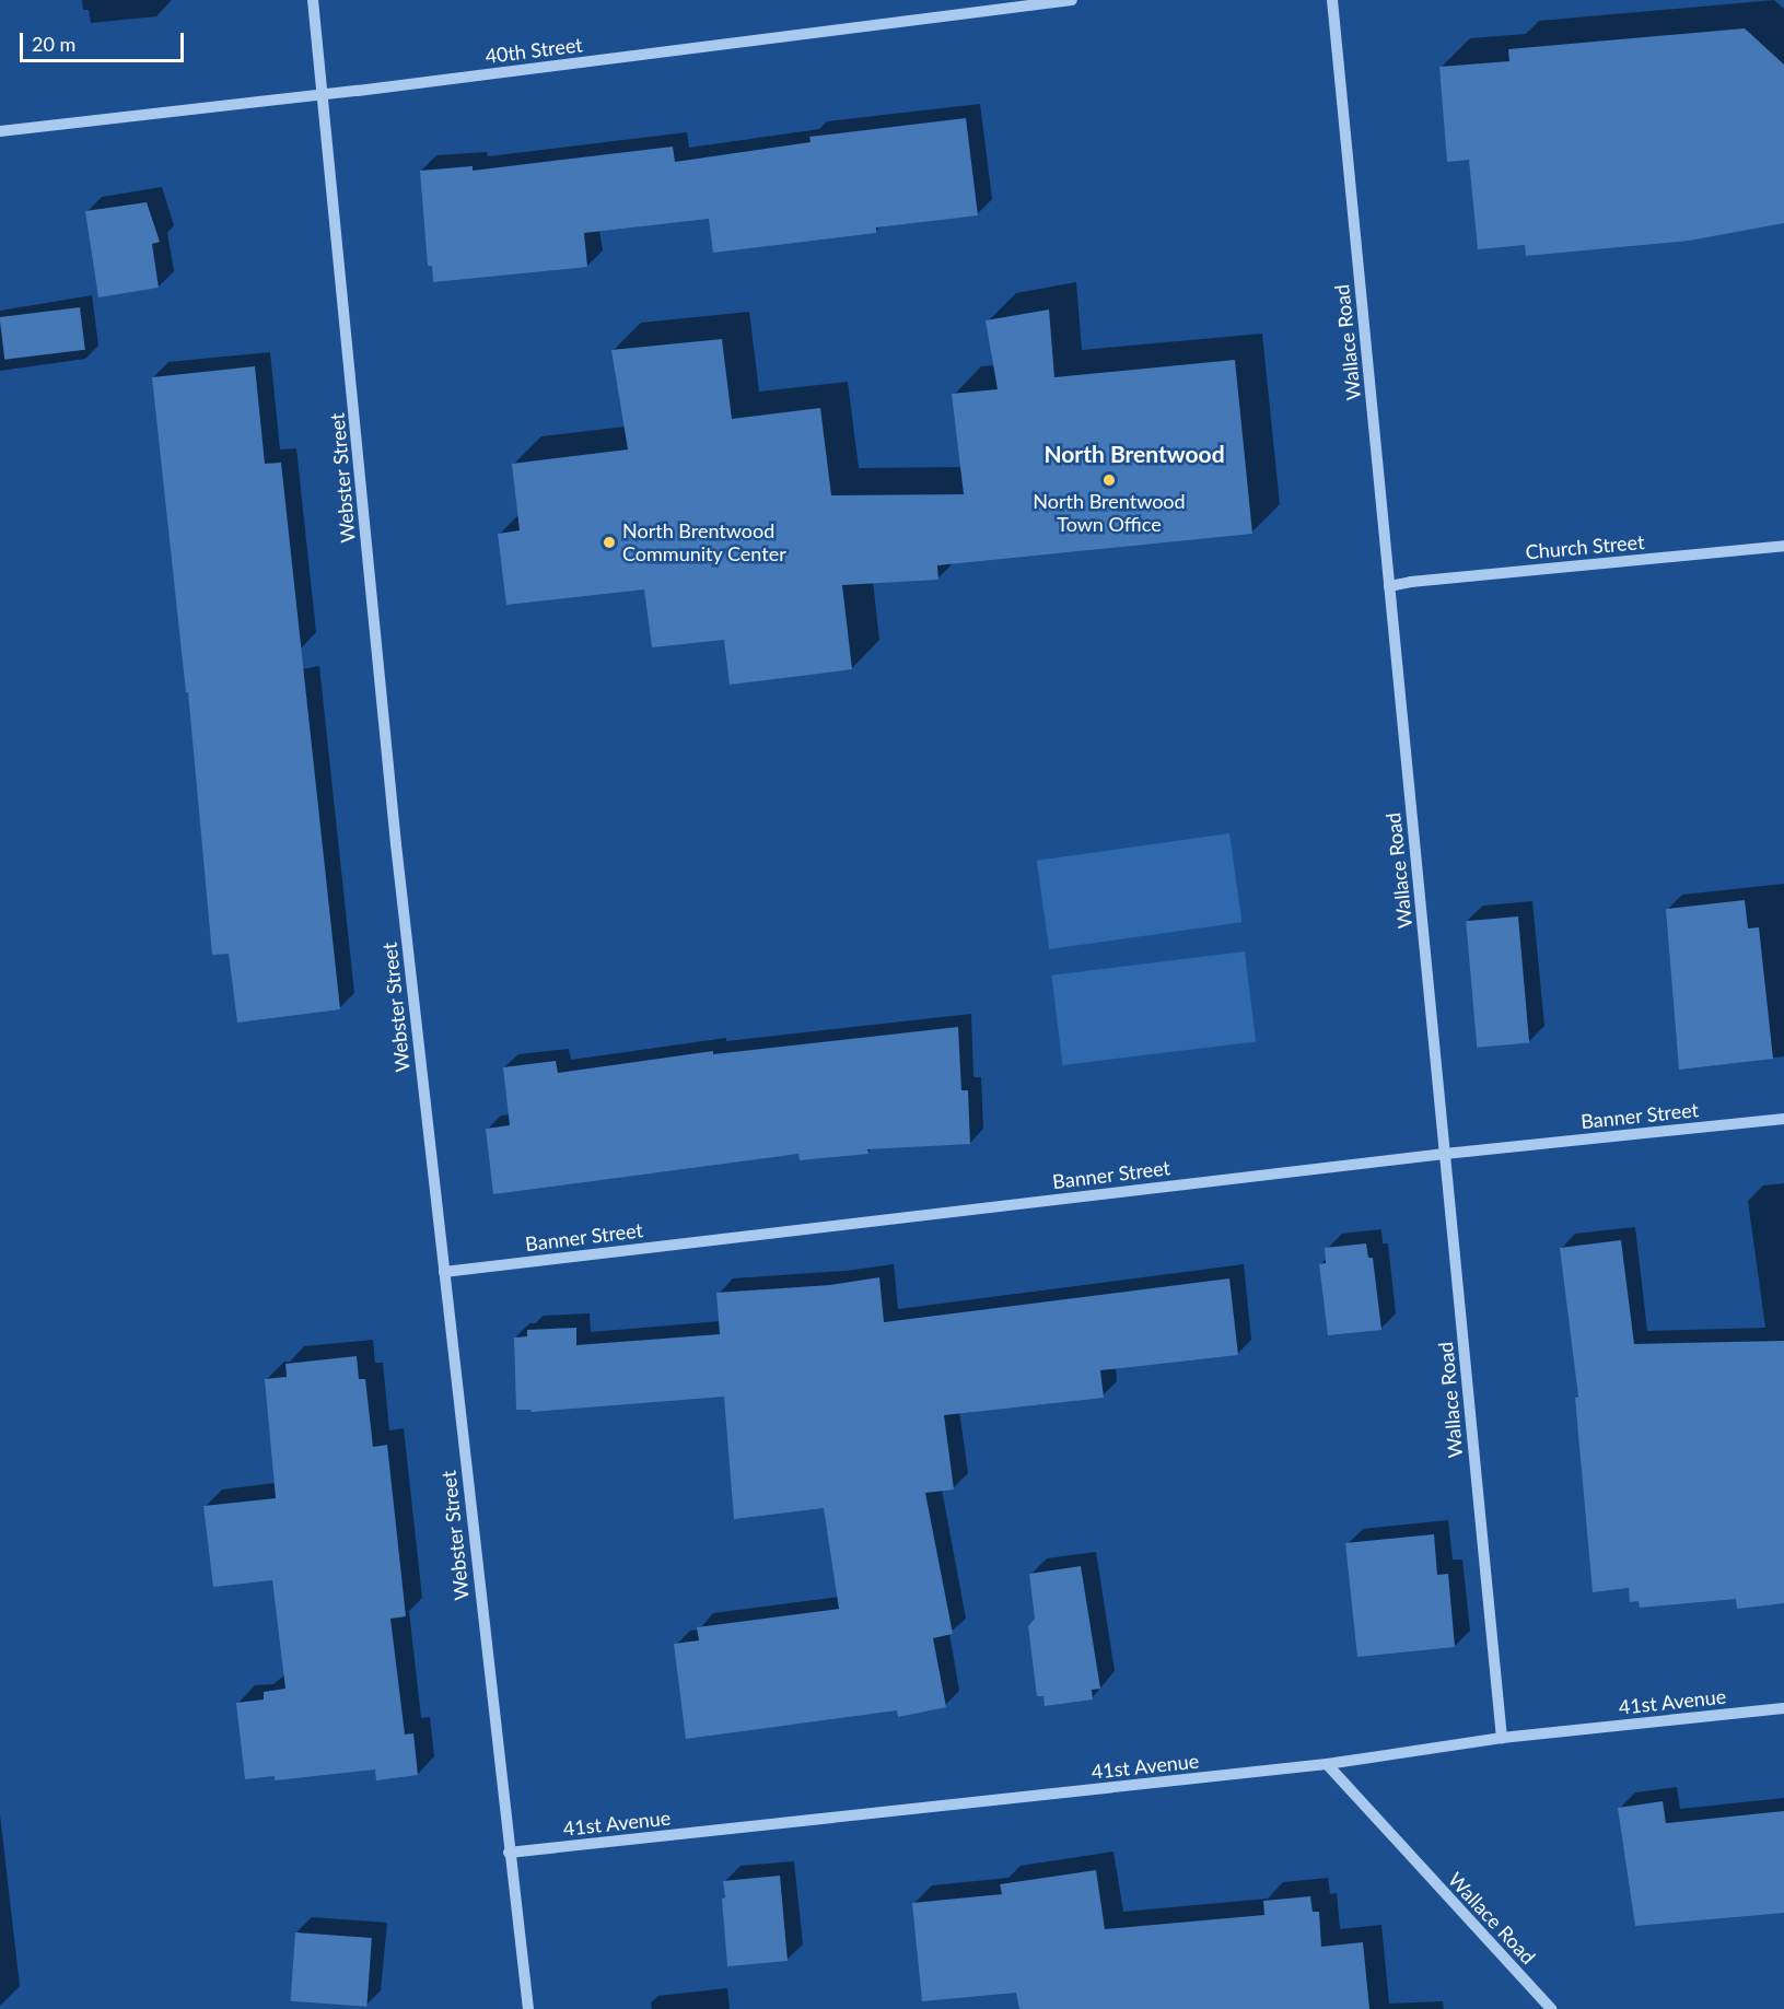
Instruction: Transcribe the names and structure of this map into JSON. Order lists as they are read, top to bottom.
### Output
{
  "streets": {
    "street": [
      "40th Street",
      "Wallace Road",
      "Webster Street",
      "Church Street",
      "Banner Street",
      "41st Avenue"
    ]
  },
  "crossings": [
    ["40th Street", "Webster Street"],
    ["Wallace Road", "Church Street"],
    ["Wallace Road", "Banner Street"],
    ["Wallace Road", "41st Avenue"],
    ["Webster Street", "Banner Street"],
    ["Webster Street", "41st Avenue"]
  ],
  "districts": ["North Brentwood"],
  "places": ["North Brentwood Town Office", "North Brentwood Community Center"],
  "scale_bar": "20 m"
}
